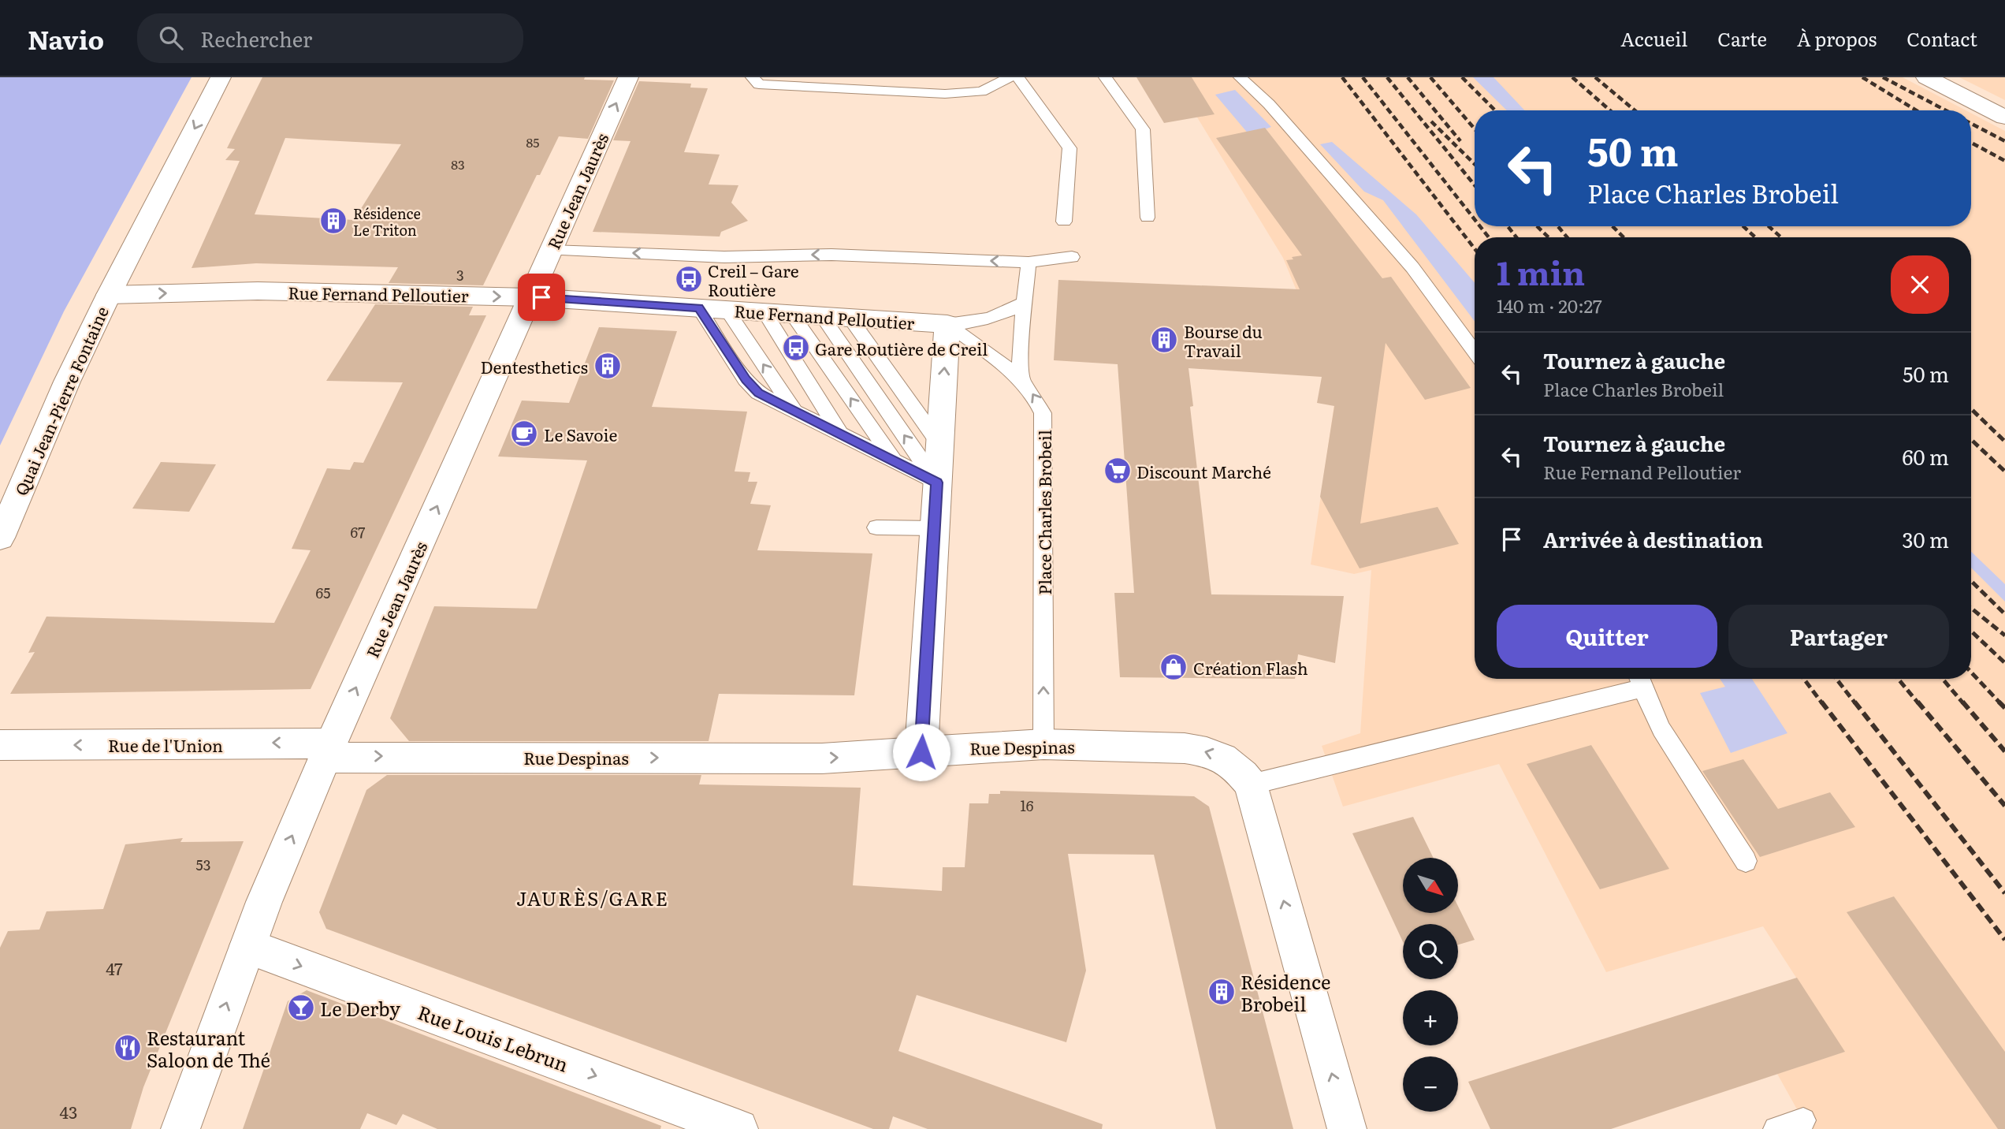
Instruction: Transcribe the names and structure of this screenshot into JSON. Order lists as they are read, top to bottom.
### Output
{
  "streets": {
    "street": [
      "Rue Jean Jaurès",
      "Rue Fernand Pelloutier",
      "Quai Jean-Pierre Fontaine",
      "Rue de l'Union",
      "Rue Despinas",
      "Rue Louis Lebrun"
    ],
    "lane": ["Place Charles Brobeil"]
  },
  "crossings": [
    ["Rue Jean Jaurès", "Rue Fernand Pelloutier"],
    ["Rue Jean Jaurès", "Rue de l'Union"],
    ["Rue Jean Jaurès", "Rue Despinas"],
    ["Rue Jean Jaurès", "Rue Louis Lebrun"],
    ["Rue Fernand Pelloutier", "Quai Jean-Pierre Fontaine"],
    ["Rue Fernand Pelloutier", "Place Charles Brobeil"],
    ["Place Charles Brobeil", "Rue Despinas"],
    ["Rue de l'Union", "Rue Despinas"]
  ],
  "one_way": [
    "Rue Jean Jaurès",
    "Rue Fernand Pelloutier",
    "Quai Jean-Pierre Fontaine",
    "Place Charles Brobeil",
    "Rue de l'Union",
    "Rue Louis Lebrun"
  ],
  "districts": ["JAURÈS/GARE"],
  "places": {
    "building": [
      "Résidence Le Triton",
      "Bourse du Travail",
      "Dentesthetics",
      "Résidence Brobeil"
    ],
    "bus stop": ["Creil – Gare Routière", "Gare Routière de Creil"],
    "cafe": ["Le Savoie"],
    "supermarket": ["Discount Marché"],
    "shop": ["Création Flash"],
    "bar": ["Le Derby"],
    "restaurant": ["Restaurant Saloon de Thé"]
  },
  "house_numbers": [
    "85",
    "83",
    "3",
    "67",
    "65",
    "16",
    "53",
    "47",
    "43"
  ],
  "north": "bottom right",
  "page": {
    "header": "Navio",
    "search": "Rechercher",
    "nav": [
      "Accueil",
      "Carte",
      "À propos",
      "Contact"
    ],
    "turn": ["50 m", "Place Charles Brobeil"],
    "heading": ["1 min", "140 m · 20:27"],
    "list": [
      {
        "name": "Tournez à gauche",
        "note": "Place Charles Brobeil",
        "value": "50 m"
      },
      {
        "name": "Tournez à gauche",
        "note": "Rue Fernand Pelloutier",
        "value": "60 m"
      },
      {
        "name": "Arrivée à destination",
        "value": "30 m"
      }
    ],
    "buttons": ["Quitter", "Partager"],
    "map_buttons": ["+", "−"]
  }
}
